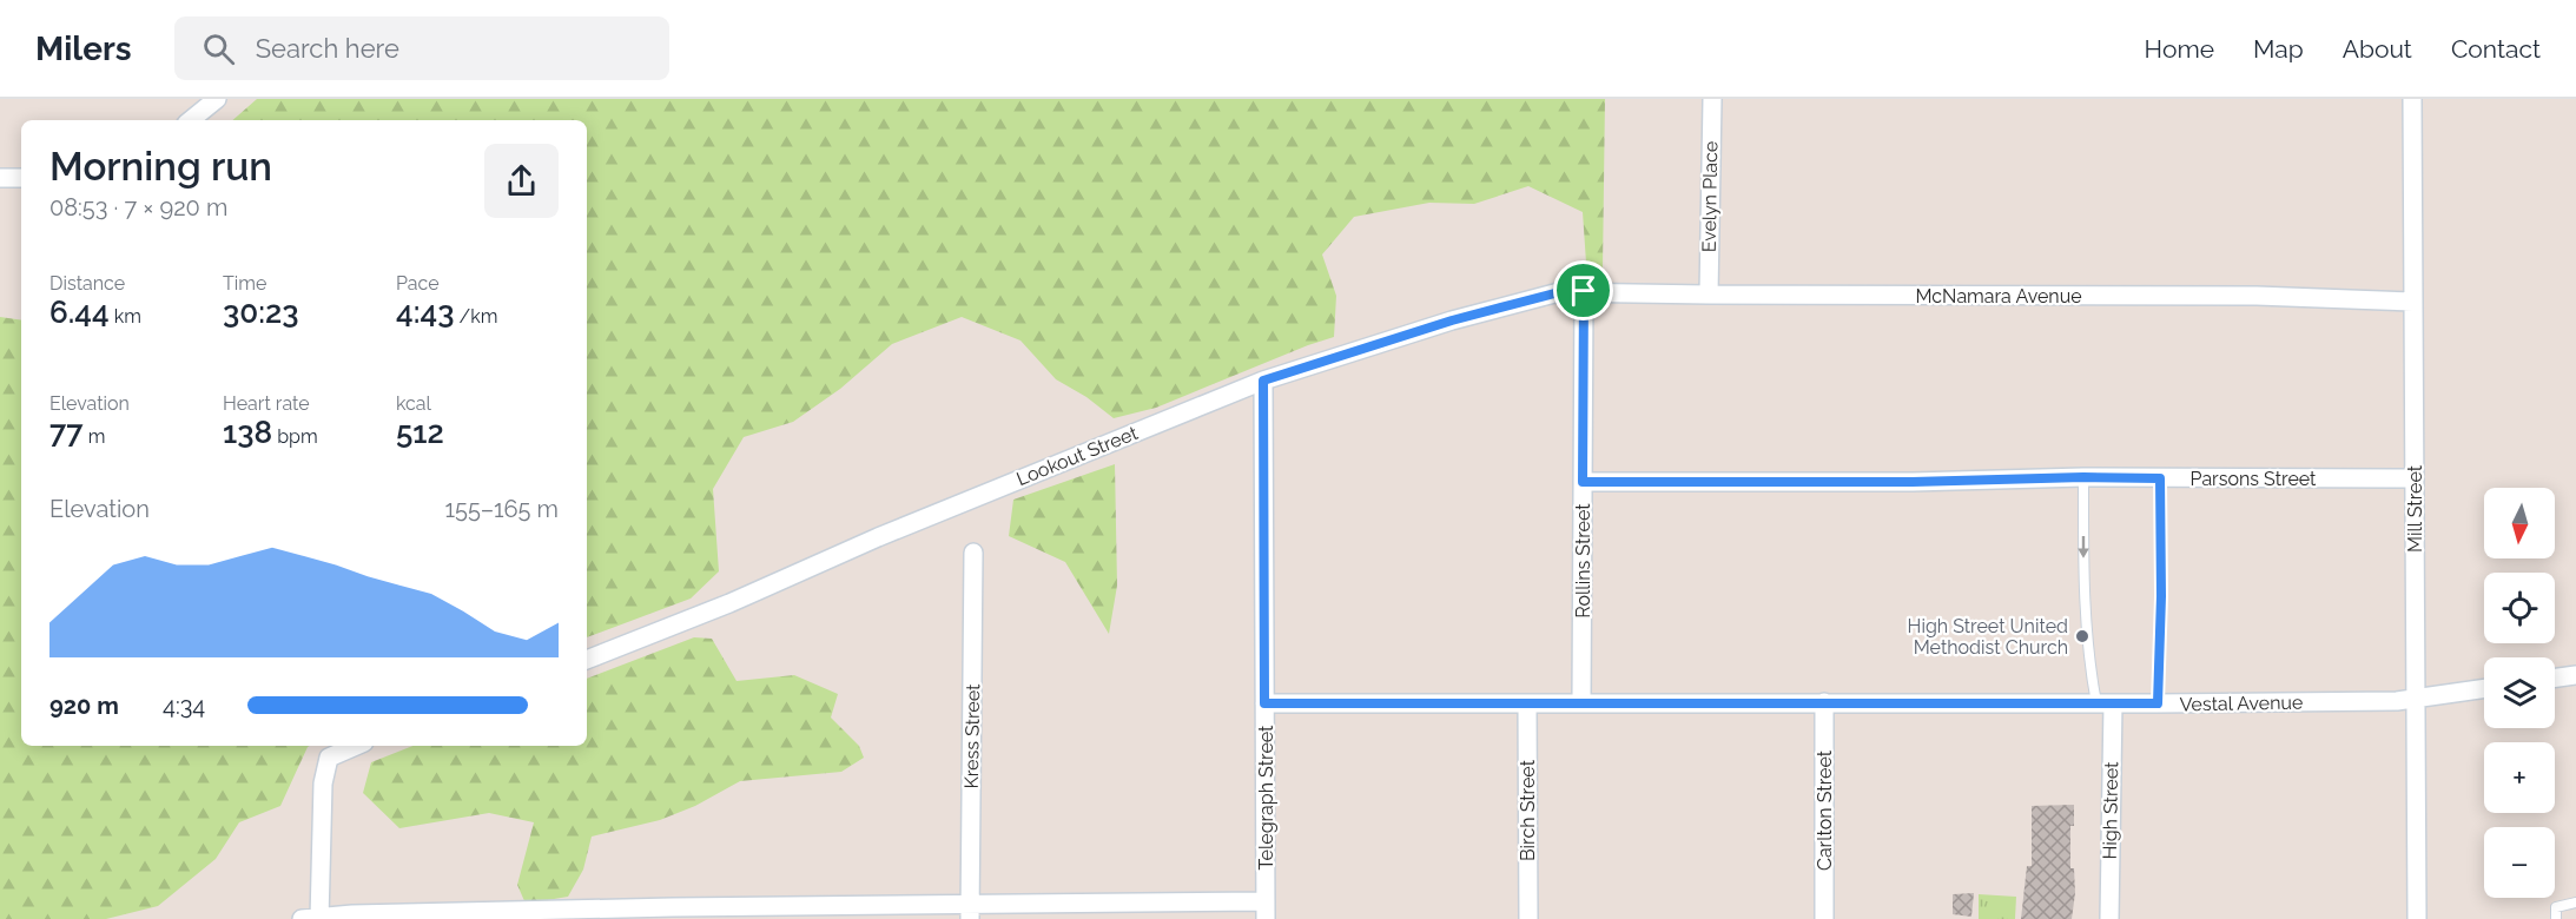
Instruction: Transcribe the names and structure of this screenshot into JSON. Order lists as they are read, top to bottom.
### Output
{
  "streets": {
    "street": [
      "Evelyn Place",
      "McNamara Avenue",
      "Lookout Street",
      "Parsons Street",
      "Mill Street",
      "Rollins Street",
      "Vestal Avenue",
      "Kress Street",
      "Telegraph Street",
      "Birch Street",
      "Carlton Street",
      "High Street"
    ]
  },
  "crossings": [
    ["Evelyn Place", "McNamara Avenue"],
    ["McNamara Avenue", "Lookout Street"],
    ["McNamara Avenue", "Mill Street"],
    ["McNamara Avenue", "Rollins Street"],
    ["Lookout Street", "Rollins Street"],
    ["Lookout Street", "Telegraph Street"],
    ["Parsons Street", "Mill Street"],
    ["Parsons Street", "Rollins Street"],
    ["Mill Street", "Vestal Avenue"],
    ["Rollins Street", "Vestal Avenue"],
    ["Vestal Avenue", "Telegraph Street"],
    ["Vestal Avenue", "Birch Street"],
    ["Vestal Avenue", "Carlton Street"],
    ["Vestal Avenue", "High Street"]
  ],
  "places": ["High Street United Methodist Church"],
  "north": "bottom",
  "page": {
    "header": "Milers",
    "search": "Search here",
    "nav": [
      "Home",
      "Map",
      "About",
      "Contact"
    ],
    "heading": ["Morning run", "08:53 · 7 × 920 m"],
    "stats": [
      ["Distance", "6.44 km"],
      ["Time", "30:23"],
      ["Pace", "4:43 /km"],
      ["Elevation", "77 m"],
      ["Heart rate", "138 bpm"],
      ["kcal", "512"]
    ],
    "chart": ["Elevation", "155–165 m"],
    "map_buttons": ["+", "−"],
    "list": [
      {
        "name": "920 m",
        "note": "4:34"
      }
    ]
  }
}
